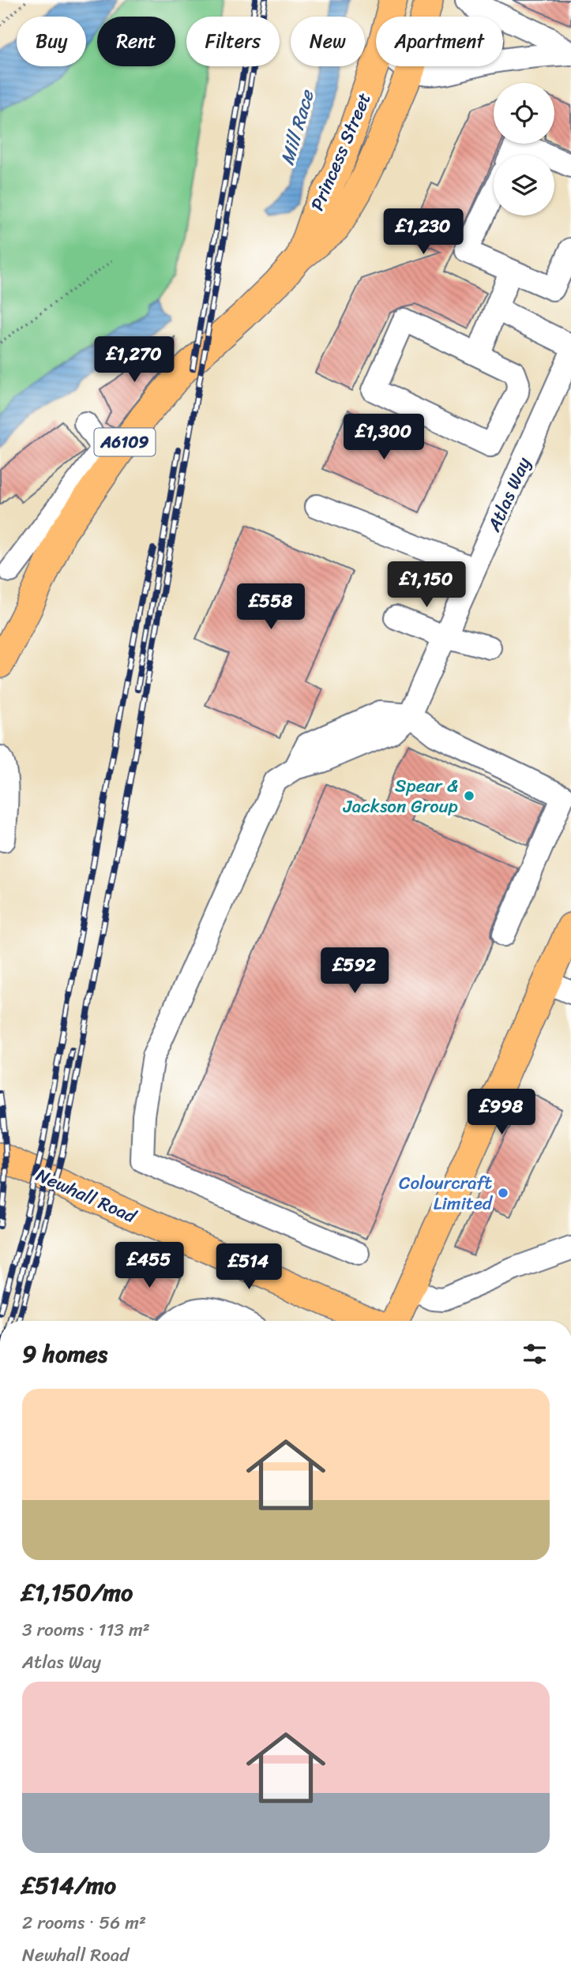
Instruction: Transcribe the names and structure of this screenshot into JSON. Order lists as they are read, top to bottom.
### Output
{
  "streets": {
    "main road": ["Princess Street", "A6109", "Newhall Road"],
    "street": ["Atlas Way"]
  },
  "crossings": [
    ["Princess Street", "A6109"]
  ],
  "water": ["Mill Race"],
  "places": ["Spear & Jackson Group", "Colourcraft Limited"],
  "page": {
    "chip": [
      "Buy",
      "Rent",
      "Filters",
      "New",
      "Apartment"
    ],
    "price": [
      "£1,230",
      "£1,270",
      "£1,300",
      "£1,150",
      "£558",
      "£592",
      "£998",
      "£455",
      "£514"
    ],
    "heading": "9 homes",
    "list": [
      {
        "name": "£1,150/mo",
        "note": "3 rooms · 113 m² · Atlas Way"
      },
      {
        "name": "£514/mo",
        "note": "2 rooms · 56 m² · Newhall Road"
      }
    ]
  }
}
